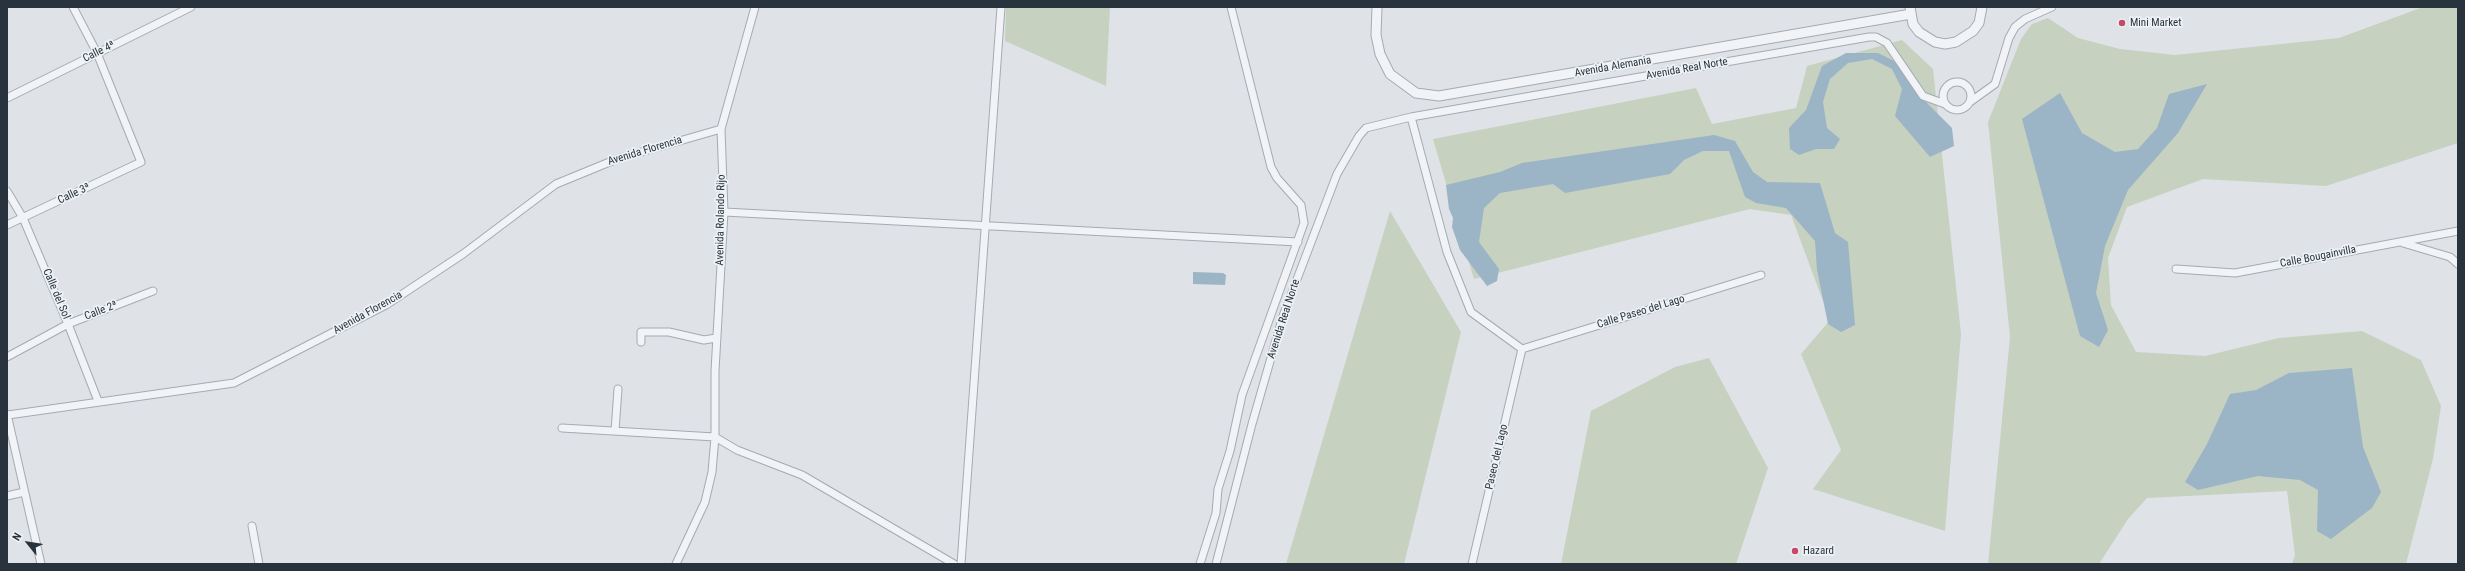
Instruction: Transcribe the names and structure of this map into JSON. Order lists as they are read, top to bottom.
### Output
{
  "streets": {
    "street": [
      "Calle 4ª",
      "Avenida Alemania",
      "Avenida Real Norte",
      "Avenida Florencia",
      "Calle 3ª",
      "Avenida Rolando Rijo",
      "Calle Bougainvilla",
      "Calle del Sol",
      "Calle 2ª",
      "Calle Paseo del Lago",
      "Paseo del Lago"
    ]
  },
  "crossings": [
    ["Calle 4ª", "Calle 3ª"],
    ["Avenida Florencia", "Avenida Rolando Rijo"],
    ["Avenida Florencia", "Calle del Sol"],
    ["Calle 3ª", "Calle del Sol"],
    ["Calle del Sol", "Calle 2ª"],
    ["Calle Paseo del Lago", "Paseo del Lago"]
  ],
  "places": ["Mini Market", "Hazard"],
  "north": "top left"
}
